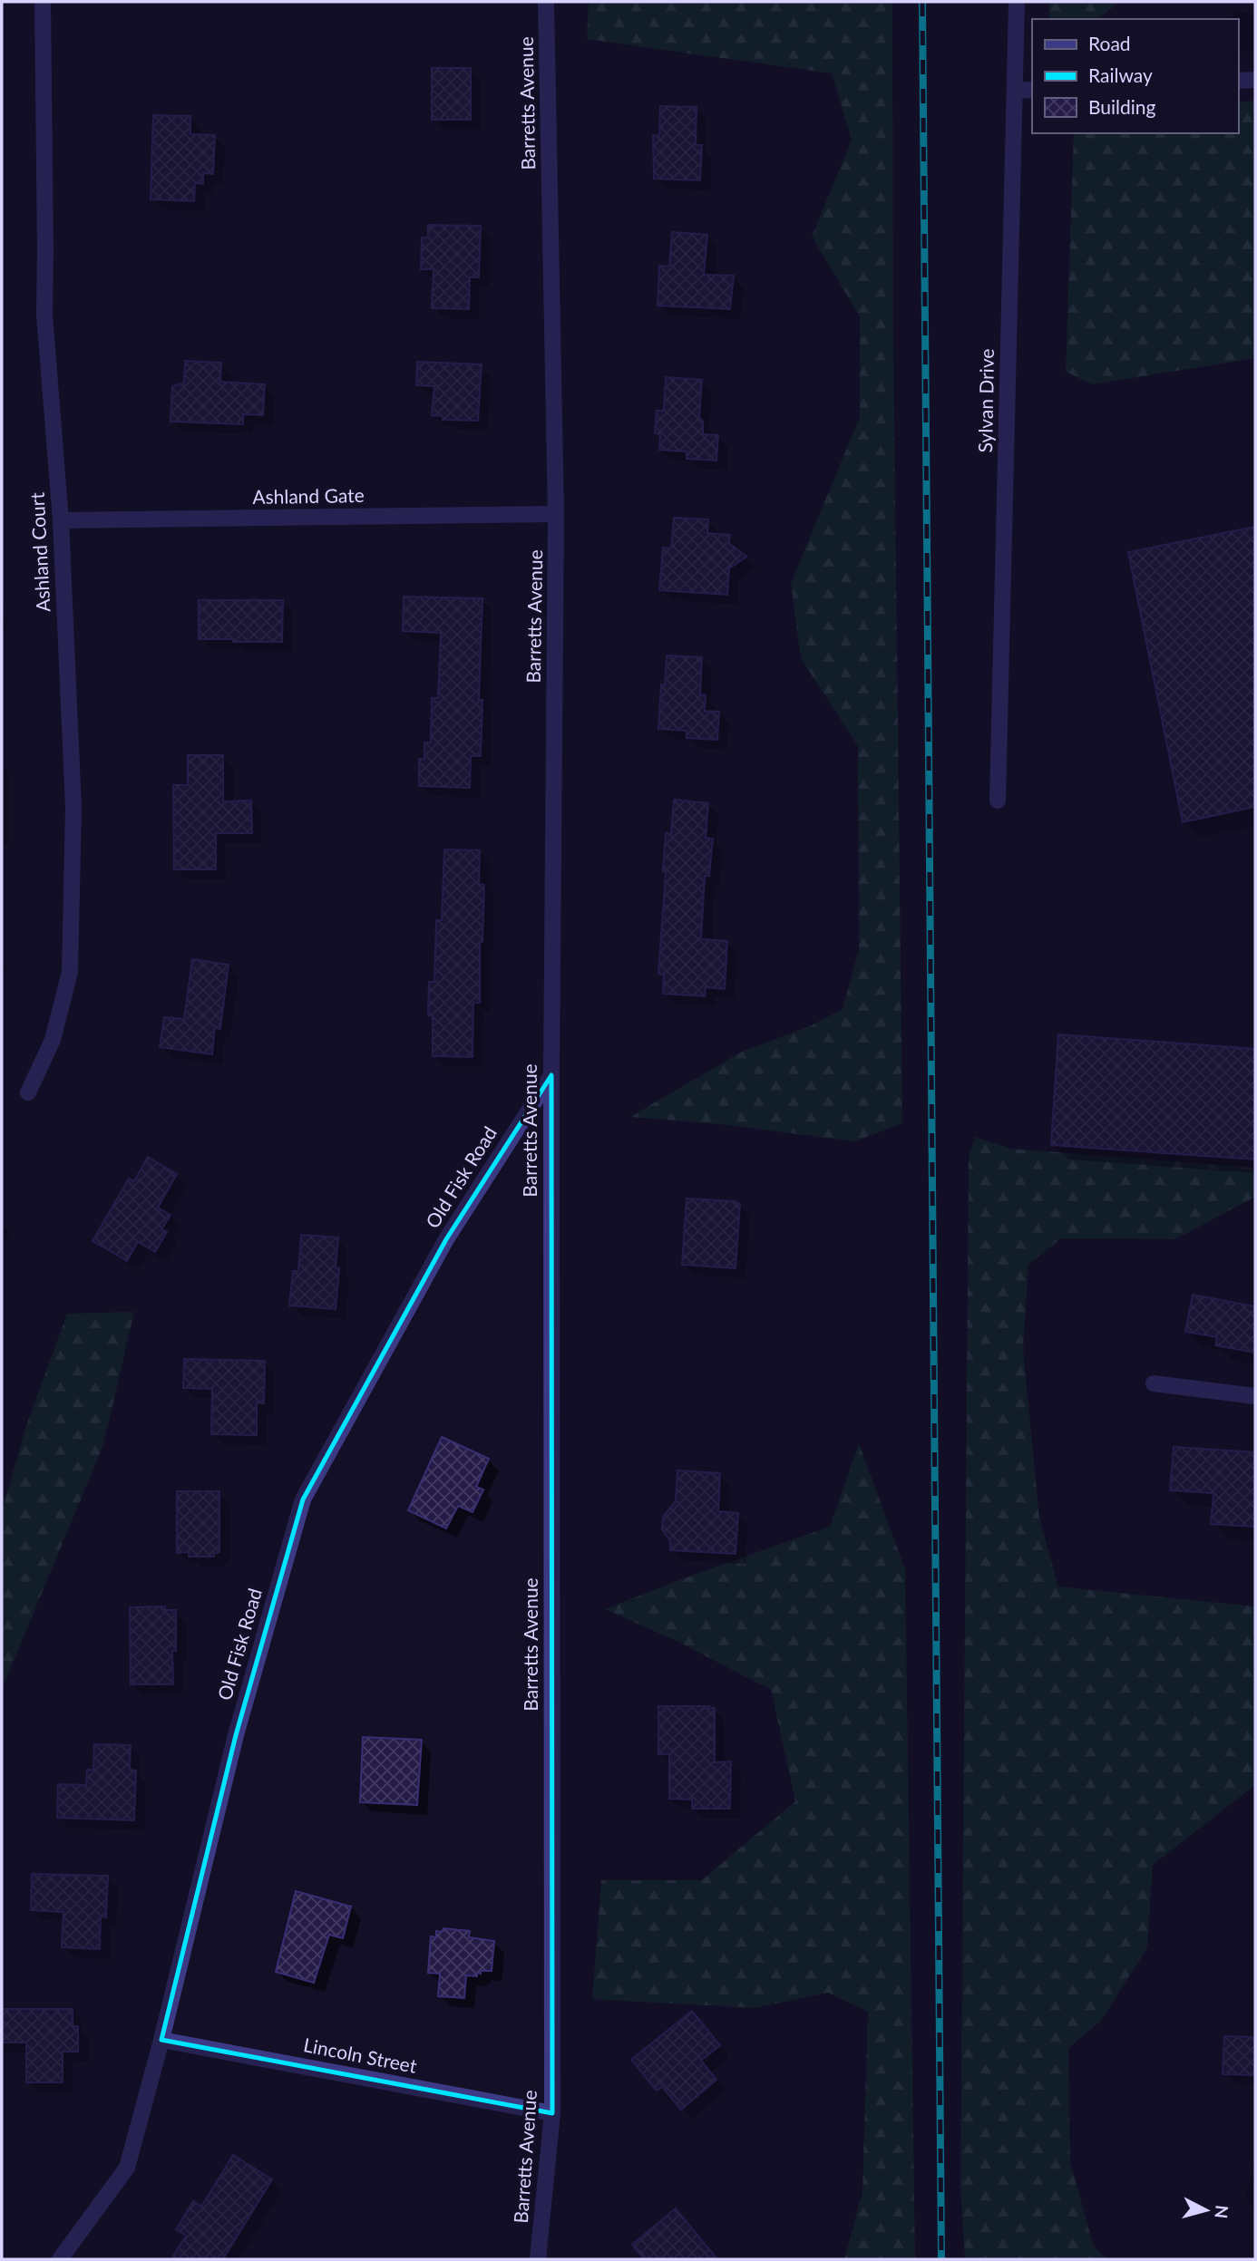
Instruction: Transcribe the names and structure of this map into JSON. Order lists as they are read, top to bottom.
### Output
{
  "streets": {
    "street": [
      "Barretts Avenue",
      "Sylvan Drive",
      "Ashland Gate",
      "Ashland Court",
      "Old Fisk Road",
      "Lincoln Street"
    ]
  },
  "crossings": [
    ["Barretts Avenue", "Ashland Gate"],
    ["Barretts Avenue", "Old Fisk Road"],
    ["Barretts Avenue", "Lincoln Street"],
    ["Ashland Gate", "Ashland Court"],
    ["Old Fisk Road", "Lincoln Street"]
  ],
  "legend": ["Road", "Railway", "Building"],
  "north": "right"
}
